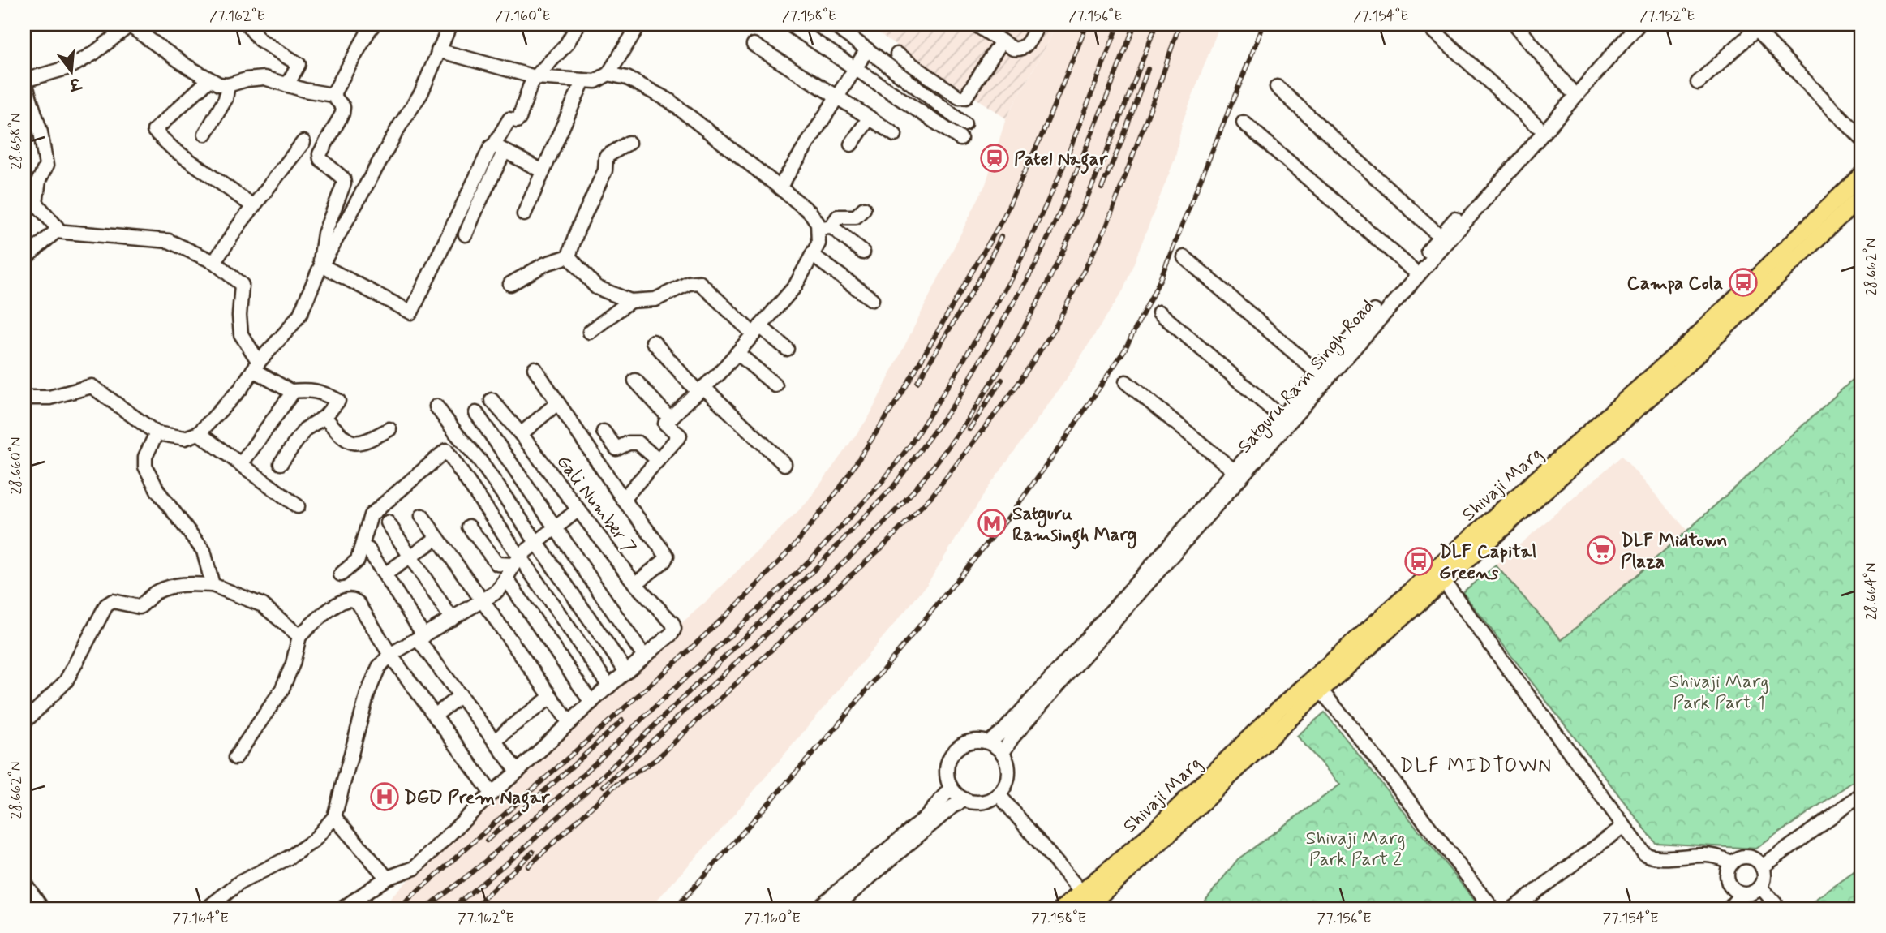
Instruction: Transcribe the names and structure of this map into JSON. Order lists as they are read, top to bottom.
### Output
{
  "streets": {
    "main road": ["Shivaji Marg"],
    "street": ["Satguru Ram Singh Road", "Gali Number 7"]
  },
  "districts": ["DLF MIDTOWN"],
  "parks": ["Shivaji Marg Park Part 1", "Shivaji Marg Park Part 2"],
  "places": {
    "station": ["Patel Nagar"],
    "bus stop": ["Campa Cola", "DLF Capital Greens"],
    "metro station": ["Satguru Ramsingh Marg"],
    "supermarket": ["DLF Midtown Plaza"],
    "hospital": ["DGD Prem Nagar"]
  },
  "north": "bottom",
  "coordinates": [
    "77.162°E",
    "77.160°E",
    "77.158°E",
    "77.156°E",
    "77.154°E",
    "77.152°E",
    "28.658°N",
    "28.662°N",
    "28.660°N",
    "28.664°N",
    "77.164°E"
  ]
}
